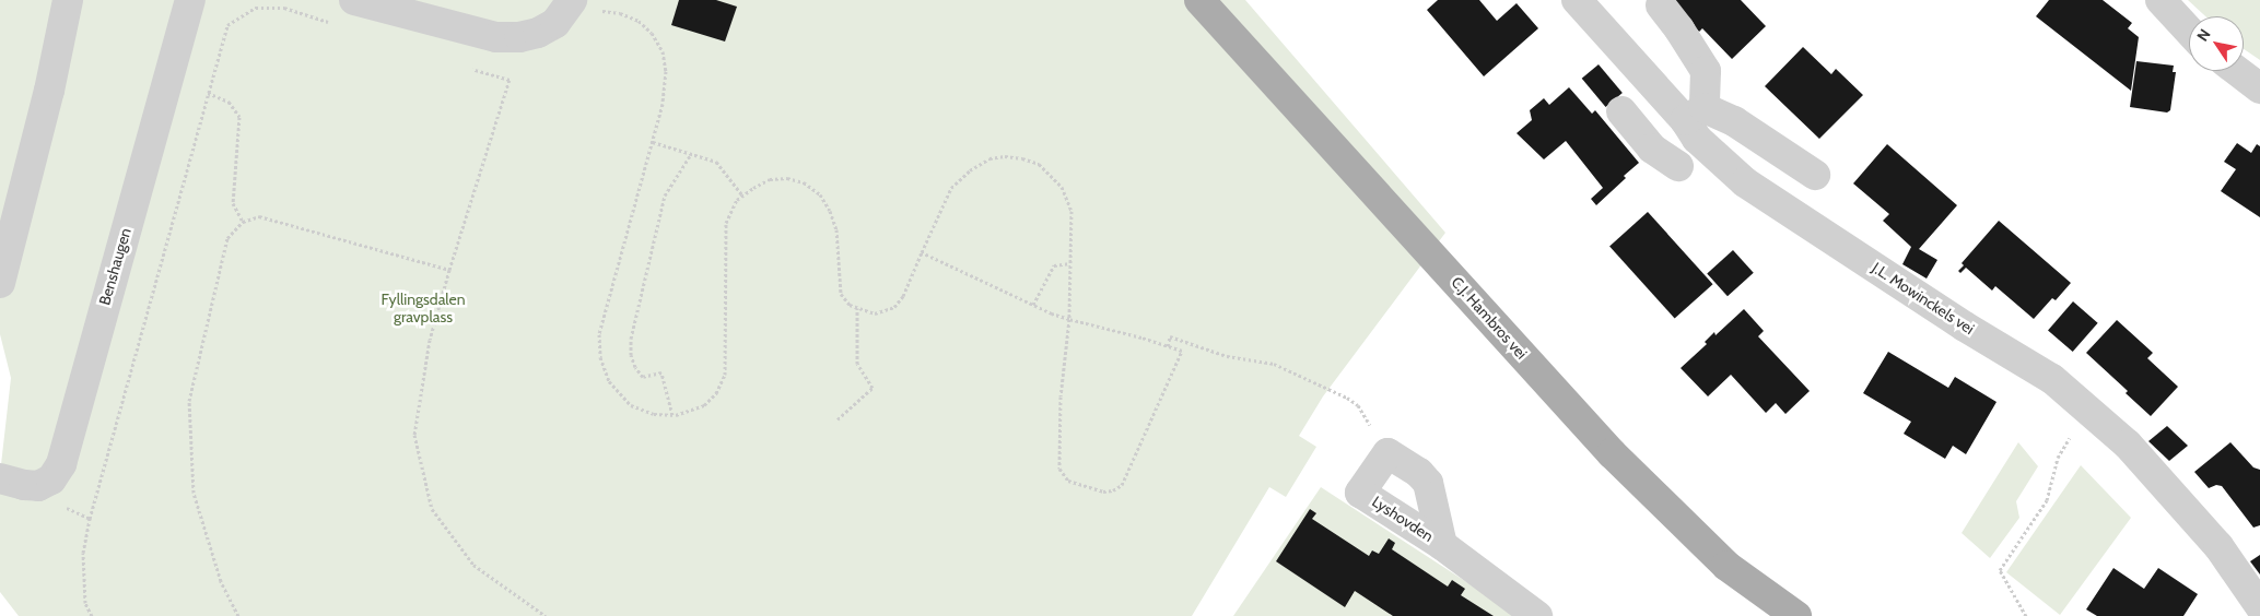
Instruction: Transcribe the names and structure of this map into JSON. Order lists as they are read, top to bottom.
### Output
{
  "streets": {
    "main road": ["C.J. Hambros vei"],
    "street": ["Benshaugen", "J.L. Mowinckels vei", "Lyshovden"]
  },
  "parks": ["Fyllingsdalen gravplass"],
  "north": "top left"
}
